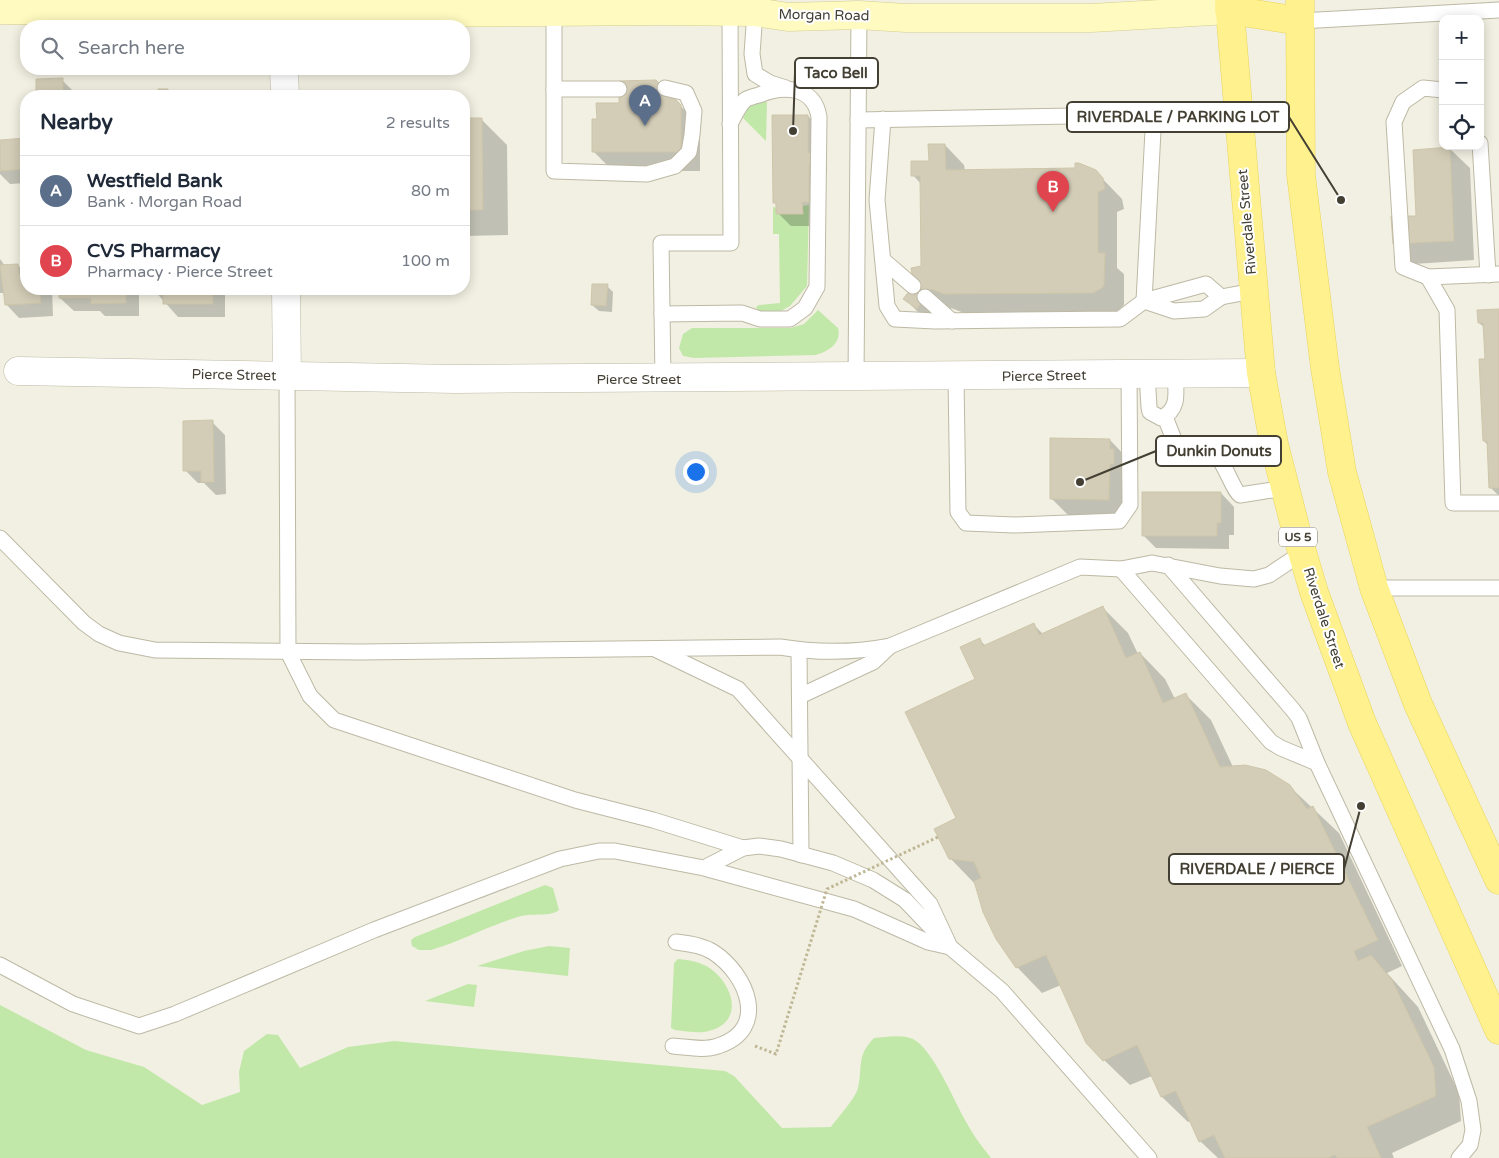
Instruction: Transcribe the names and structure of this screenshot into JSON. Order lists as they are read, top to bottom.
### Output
{
  "streets": {
    "main road": ["Morgan Road", "Riverdale Street", "US 5"],
    "street": ["Pierce Street"]
  },
  "crossings": [
    ["Morgan Road", "Riverdale Street"],
    ["Riverdale Street", "Pierce Street"]
  ],
  "places": [
    "Taco Bell",
    "RIVERDALE / PARKING LOT",
    "Dunkin Donuts",
    "RIVERDALE / PIERCE"
  ],
  "page": {
    "map_buttons": ["+", "−"],
    "search": "Search here",
    "pins": ["A", "B"],
    "heading": ["Nearby", "2 results"],
    "list": [
      {
        "mark": "A",
        "name": "Westfield Bank",
        "note": "Bank · Morgan Road",
        "value": "80 m"
      },
      {
        "mark": "B",
        "name": "CVS Pharmacy",
        "note": "Pharmacy · Pierce Street",
        "value": "100 m"
      }
    ]
  }
}
